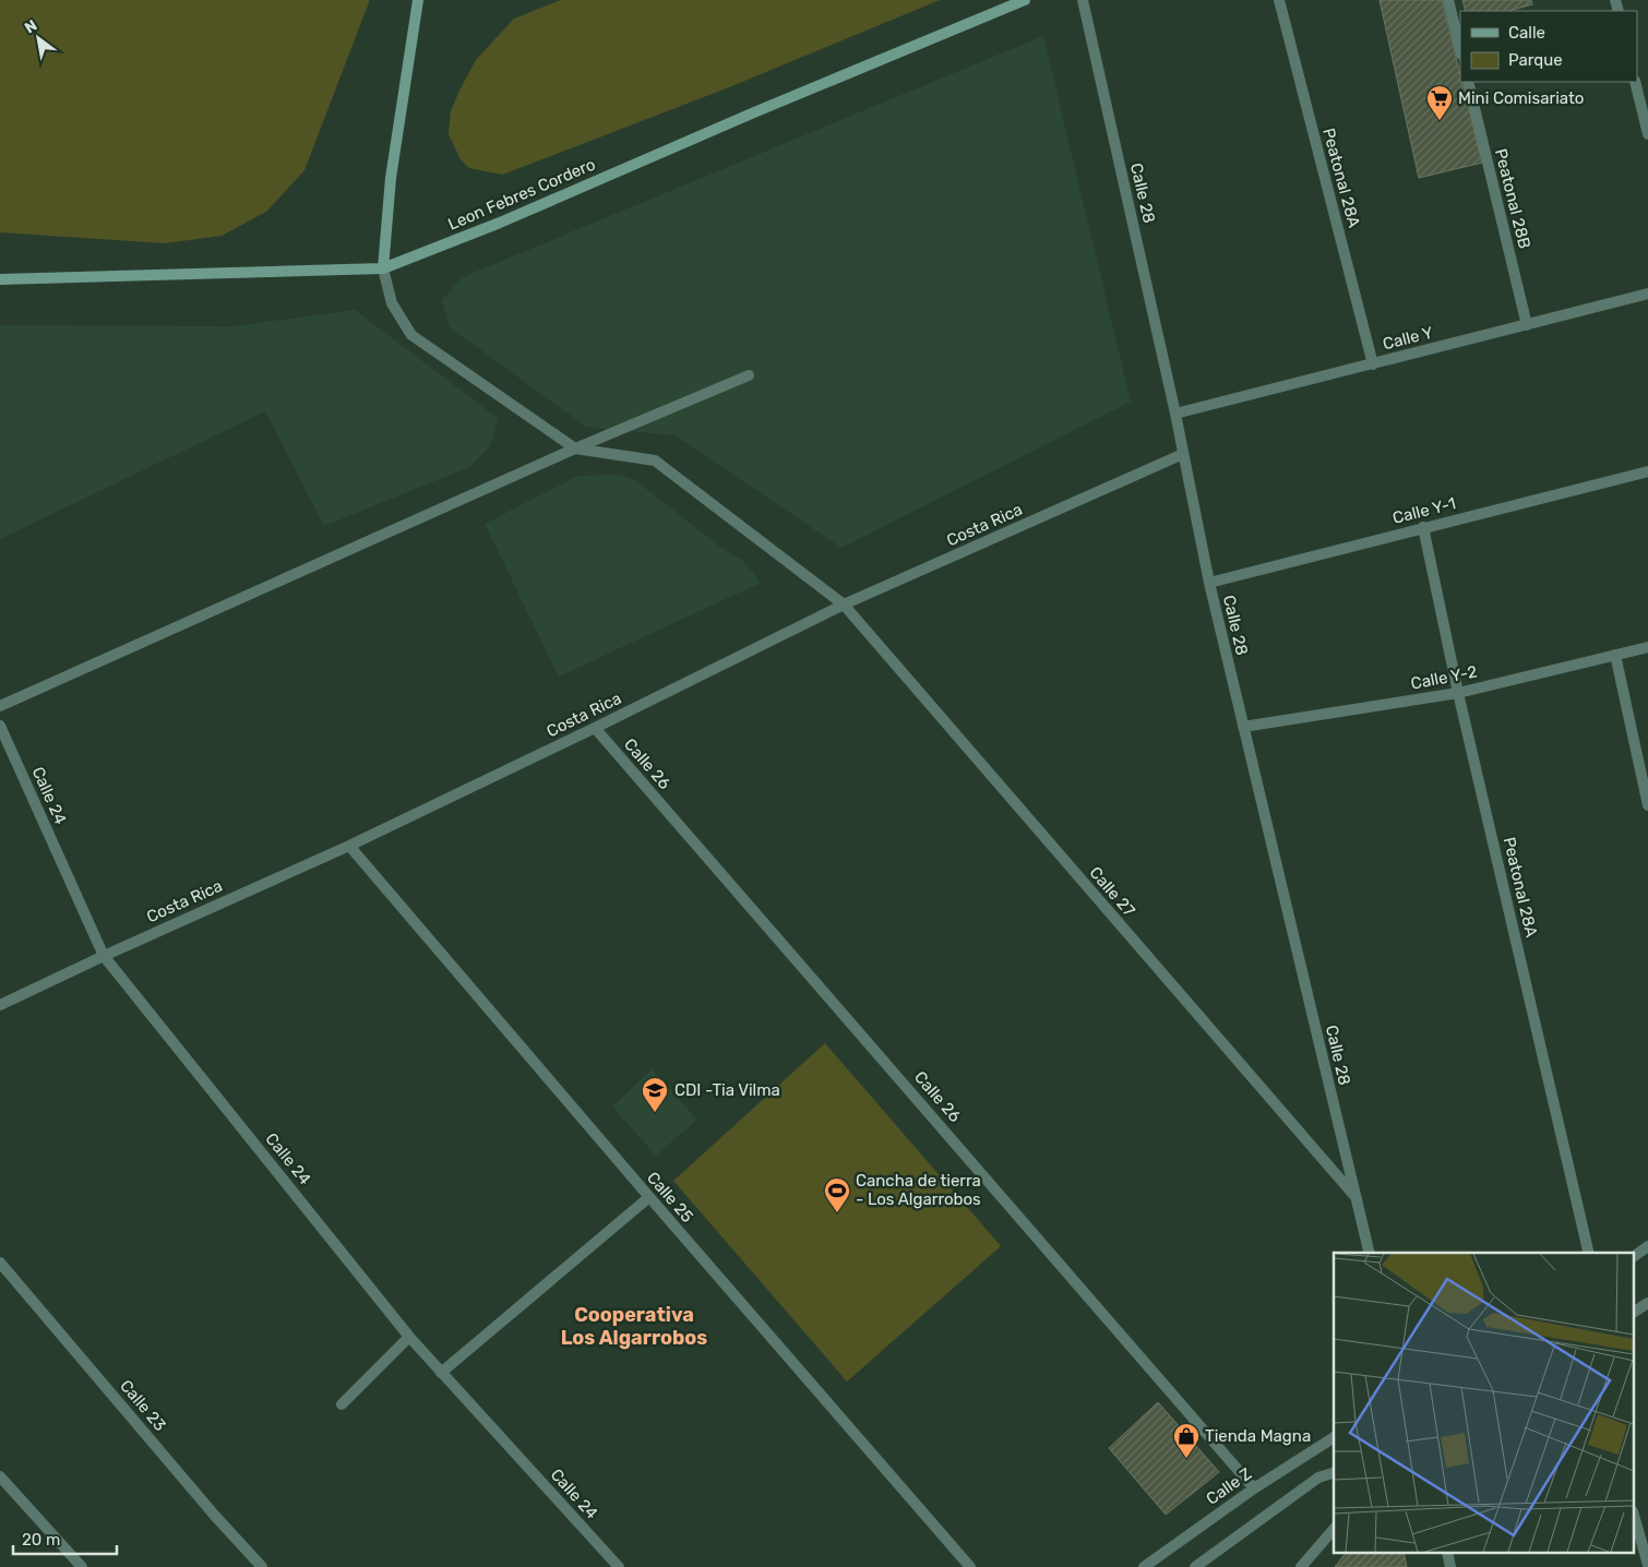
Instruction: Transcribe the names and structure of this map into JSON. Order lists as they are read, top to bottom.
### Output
{
  "streets": {
    "street": [
      "Peatonal 28A",
      "Calle 28",
      "Leon Febres Cordero",
      "Peatonal 28B",
      "Calle Y",
      "Calle Y-1",
      "Costa Rica",
      "Calle Y-2",
      "Calle 26",
      "Calle 24",
      "Calle 27",
      "Calle 25",
      "Calle 23",
      "Calle Z"
    ]
  },
  "crossings": [
    ["Peatonal 28A", "Calle Y"],
    ["Peatonal 28A", "Calle Y-1"],
    ["Peatonal 28A", "Calle Y-2"],
    ["Calle 28", "Calle Y"],
    ["Calle 28", "Calle Y-1"],
    ["Calle 28", "Costa Rica"],
    ["Calle 28", "Calle Y-2"],
    ["Calle 28", "Calle 27"],
    ["Peatonal 28B", "Calle Y"],
    ["Costa Rica", "Calle 26"],
    ["Costa Rica", "Calle 24"],
    ["Costa Rica", "Calle 27"],
    ["Costa Rica", "Calle 25"],
    ["Calle 26", "Calle Z"]
  ],
  "districts": ["Cooperativa Los Algarrobos"],
  "places": {
    "supermarket": ["Mini Comisariato"],
    "school or university": ["CDI -Tia Vilma"],
    "sports": ["Cancha de tierra - Los Algarrobos"],
    "shop": ["Tienda Magna"]
  },
  "legend": ["Calle", "Parque"],
  "scale_bar": "20 m",
  "north": "top left"
}
